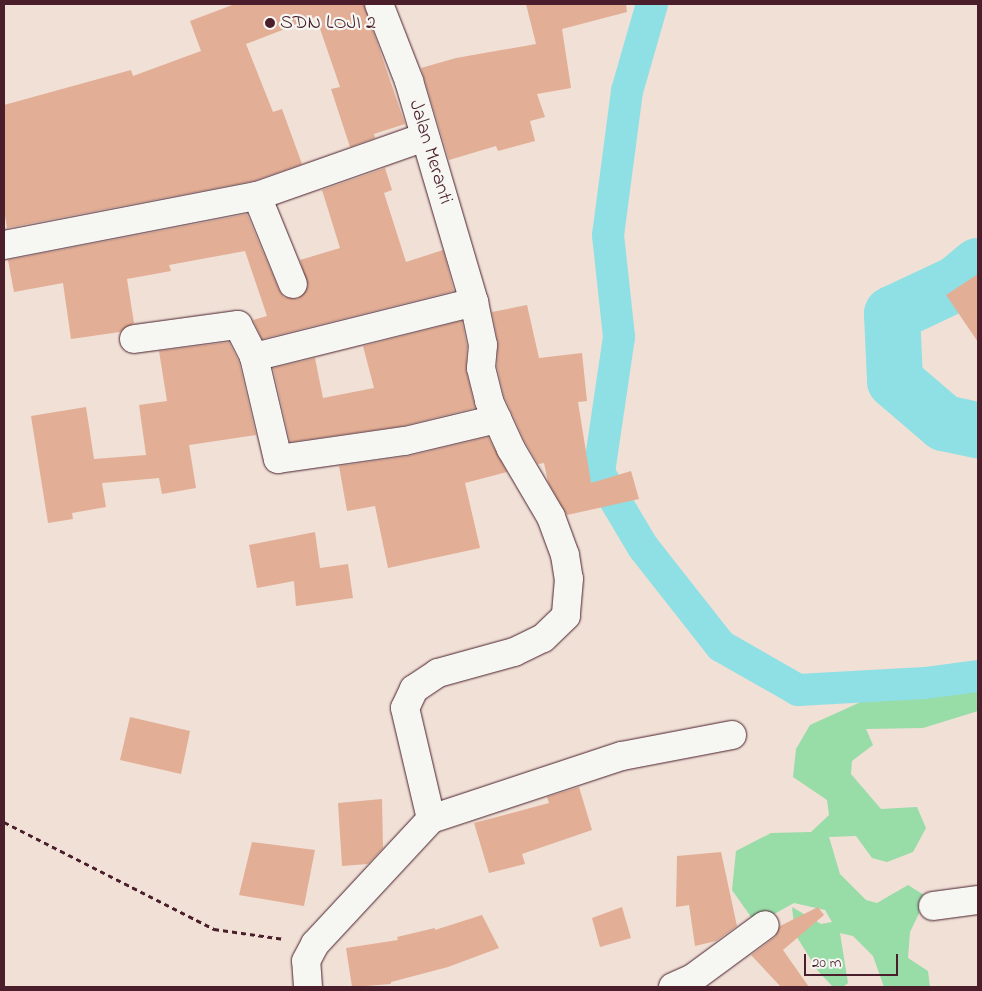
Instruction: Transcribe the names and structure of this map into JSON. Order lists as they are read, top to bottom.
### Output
{
  "streets": {
    "street": ["Jalan Meranti"]
  },
  "places": ["SDN LOJI 2"],
  "scale_bar": "20 m"
}
